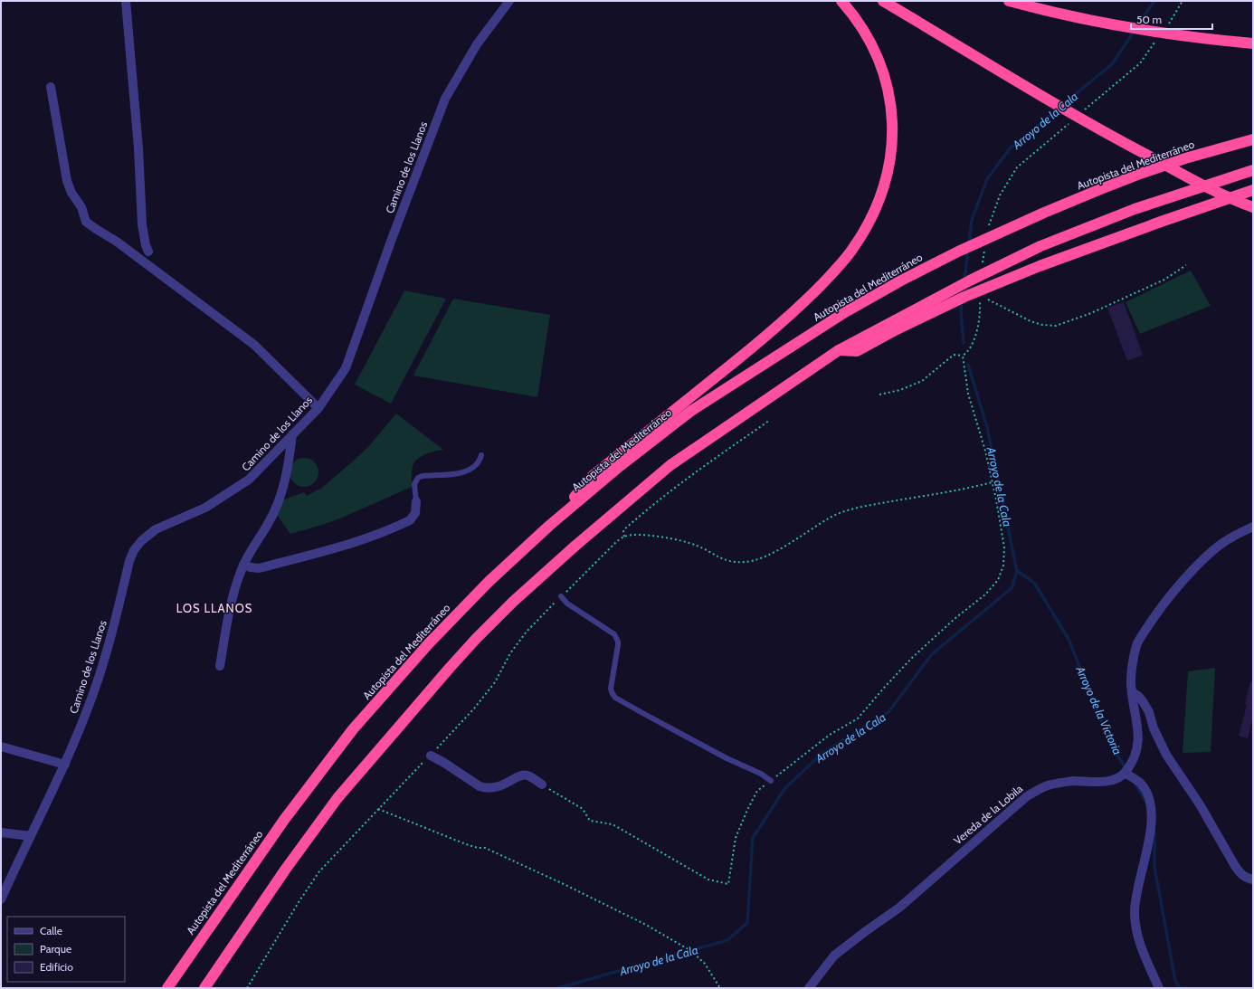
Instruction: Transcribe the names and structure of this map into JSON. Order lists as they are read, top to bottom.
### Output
{
  "streets": {
    "highway": ["Autopista del Mediterráneo"],
    "street": ["Camino de los Llanos", "Vereda de la Lobila"]
  },
  "districts": ["LOS LLANOS"],
  "water": ["Arroyo de la Cala", "Arroyo de la Victoria"],
  "legend": ["Calle", "Parque", "Edificio"],
  "scale_bar": "50 m"
}
